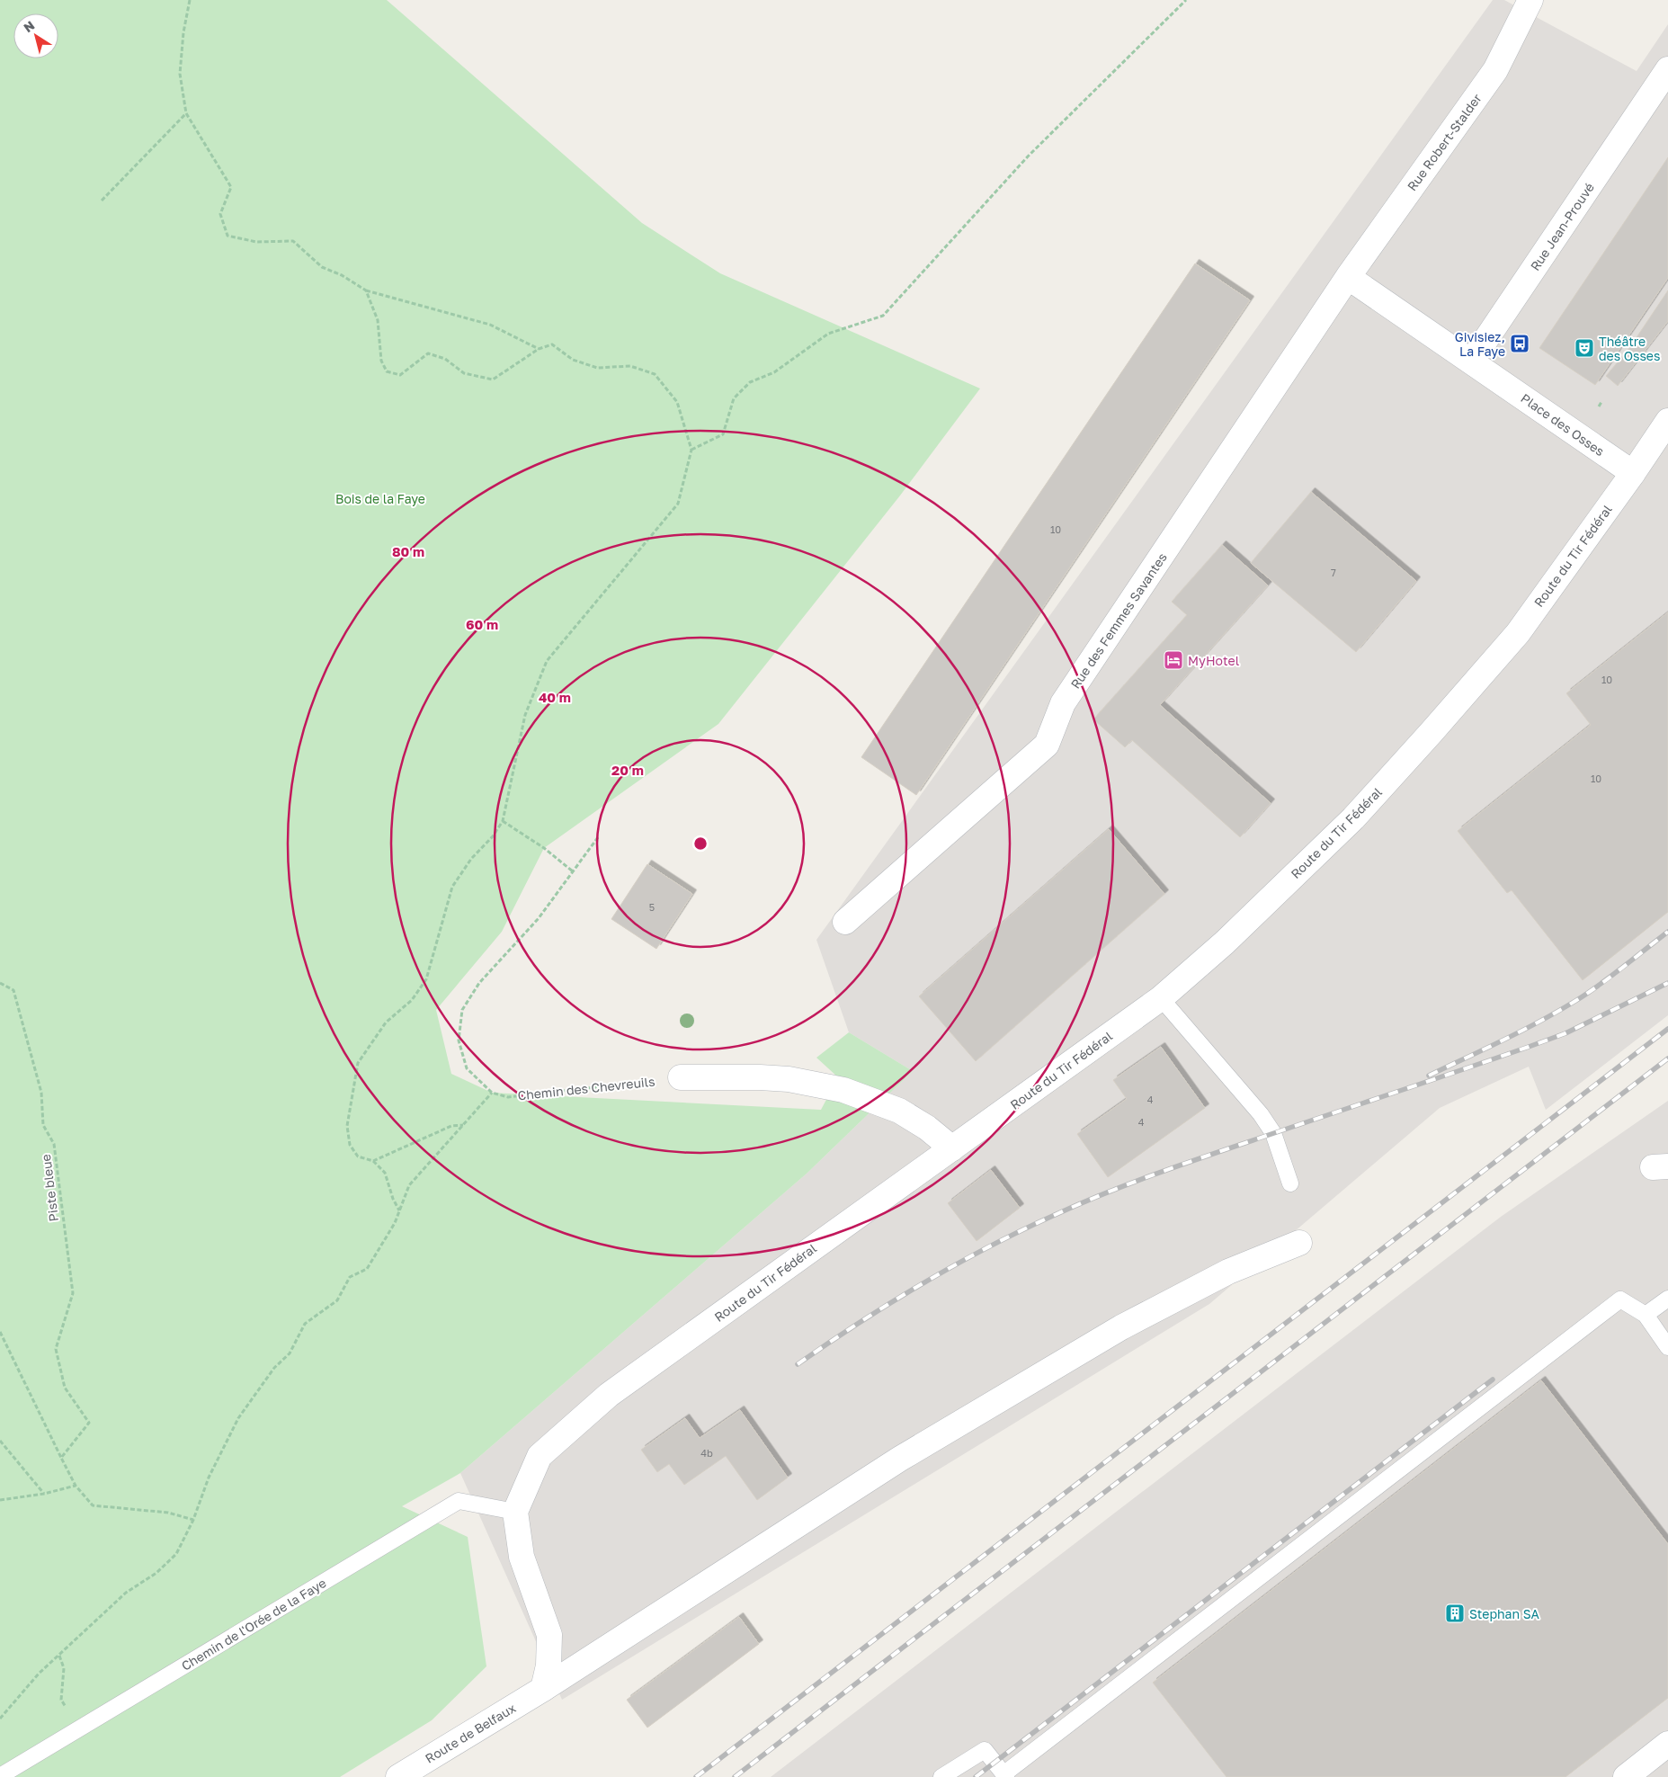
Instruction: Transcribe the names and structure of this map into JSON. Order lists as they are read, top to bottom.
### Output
{
  "streets": {
    "street": [
      "Rue Robert-Stalder",
      "Rue Jean-Prouvé",
      "Place des Osses",
      "Route du Tir Fédéral",
      "Rue des Femmes Savantes",
      "Route de Belfaux"
    ],
    "lane": ["Chemin de l'Orée de la Faye"],
    "path": ["Chemin des Chevreuils", "Piste bleue"]
  },
  "crossings": [
    ["Rue Robert-Stalder", "Rue des Femmes Savantes"],
    ["Rue Jean-Prouvé", "Place des Osses"],
    ["Place des Osses", "Route du Tir Fédéral"],
    ["Route du Tir Fédéral", "Chemin de l'Orée de la Faye"]
  ],
  "parks": ["Bois de la Faye"],
  "places": {
    "bus stop": ["Givisiez, La Faye"],
    "theatre": ["Théâtre des Osses"],
    "hotel": ["MyHotel"],
    "building": ["Stephan SA"]
  },
  "house_numbers": [
    "10",
    "7",
    "10",
    "10",
    "5",
    "4",
    "4",
    "4b"
  ],
  "north": "top left",
  "rings": [
    "80 m",
    "60 m",
    "40 m",
    "20 m"
  ]
}
